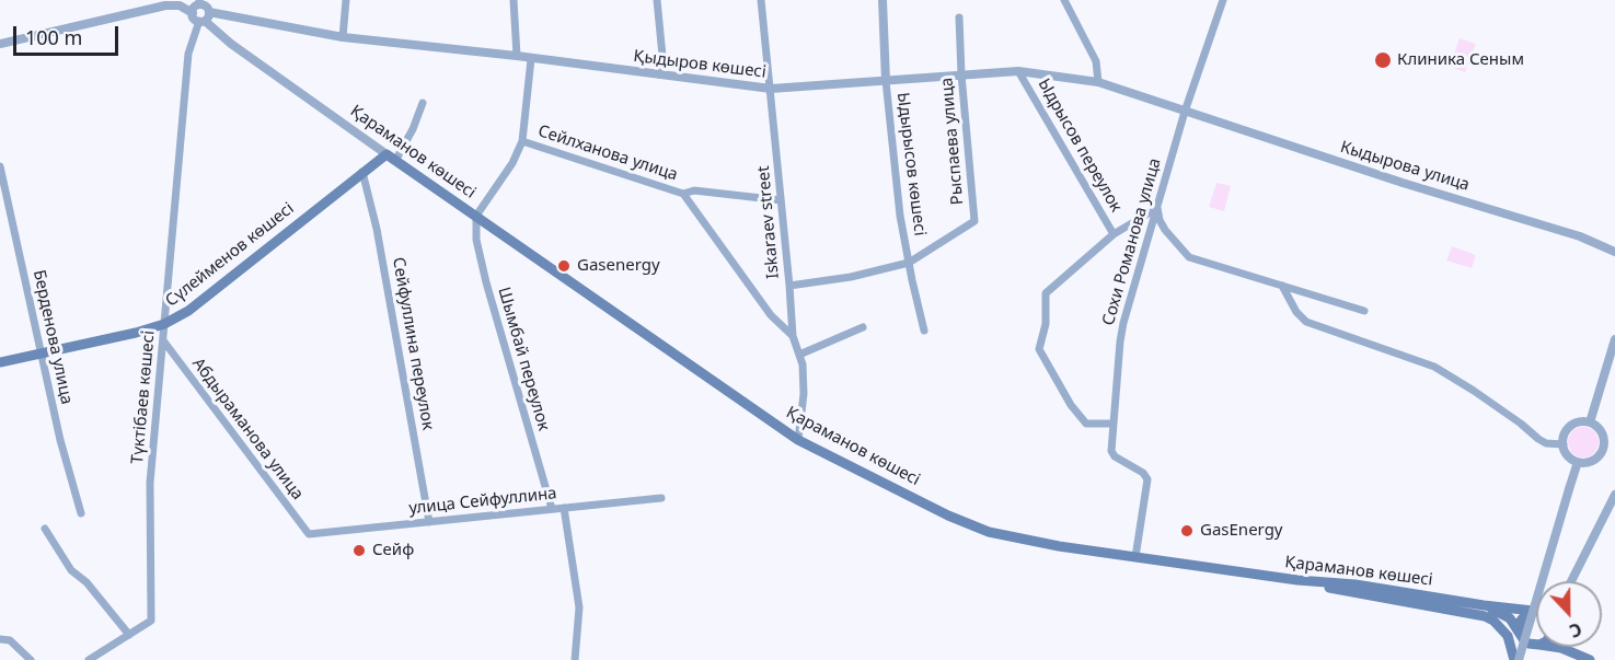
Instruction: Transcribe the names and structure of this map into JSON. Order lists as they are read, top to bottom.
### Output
{
  "streets": {
    "main road": ["Қараманов көшесі", "Сүлейменов көшесі"],
    "street": [
      "Қыдыров көшесі",
      "Рыспаева улица",
      "Ыдрысов переулок",
      "Сейлханова улица",
      "Ыдырысов көшесі",
      "Кыдырова улица",
      "Iskaraev street",
      "Сохи Романова улица",
      "Берденова улица",
      "Сейфуллина переулок",
      "Шымбай переулок",
      "Түктібаев көшесі",
      "Абдыраманова улица",
      "улица Сейфуллина"
    ]
  },
  "crossings": [
    ["Қыдыров көшесі", "Рыспаева улица"],
    ["Қыдыров көшесі", "Ыдрысов переулок"],
    ["Қыдыров көшесі", "Қараманов көшесі"],
    ["Қыдыров көшесі", "Ыдырысов көшесі"],
    ["Қыдыров көшесі", "Кыдырова улица"],
    ["Қыдыров көшесі", "Iskaraev street"],
    ["Қыдыров көшесі", "Сохи Романова улица"],
    ["Қыдыров көшесі", "Түктібаев көшесі"],
    ["Рыспаева улица", "Ыдырысов көшесі"],
    ["Рыспаева улица", "Iskaraev street"],
    ["Қараманов көшесі", "Iskaraev street"],
    ["Қараманов көшесі", "Сохи Романова улица"],
    ["Қараманов көшесі", "Сүлейменов көшесі"],
    ["Қараманов көшесі", "Шымбай переулок"],
    ["Қараманов көшесі", "Түктібаев көшесі"],
    ["Сейлханова улица", "Iskaraev street"],
    ["Кыдырова улица", "Сохи Романова улица"],
    ["Сүлейменов көшесі", "Берденова улица"],
    ["Сүлейменов көшесі", "Сейфуллина переулок"],
    ["Сүлейменов көшесі", "Түктібаев көшесі"],
    ["Сейфуллина переулок", "улица Сейфуллина"],
    ["Шымбай переулок", "улица Сейфуллина"],
    ["Түктібаев көшесі", "Абдыраманова улица"],
    ["Абдыраманова улица", "улица Сейфуллина"]
  ],
  "places": [
    "Клиника Сеным",
    "Gasenergy",
    "GasEnergy",
    "Сейф"
  ],
  "scale_bar": "100 m",
  "north": "bottom"
}
